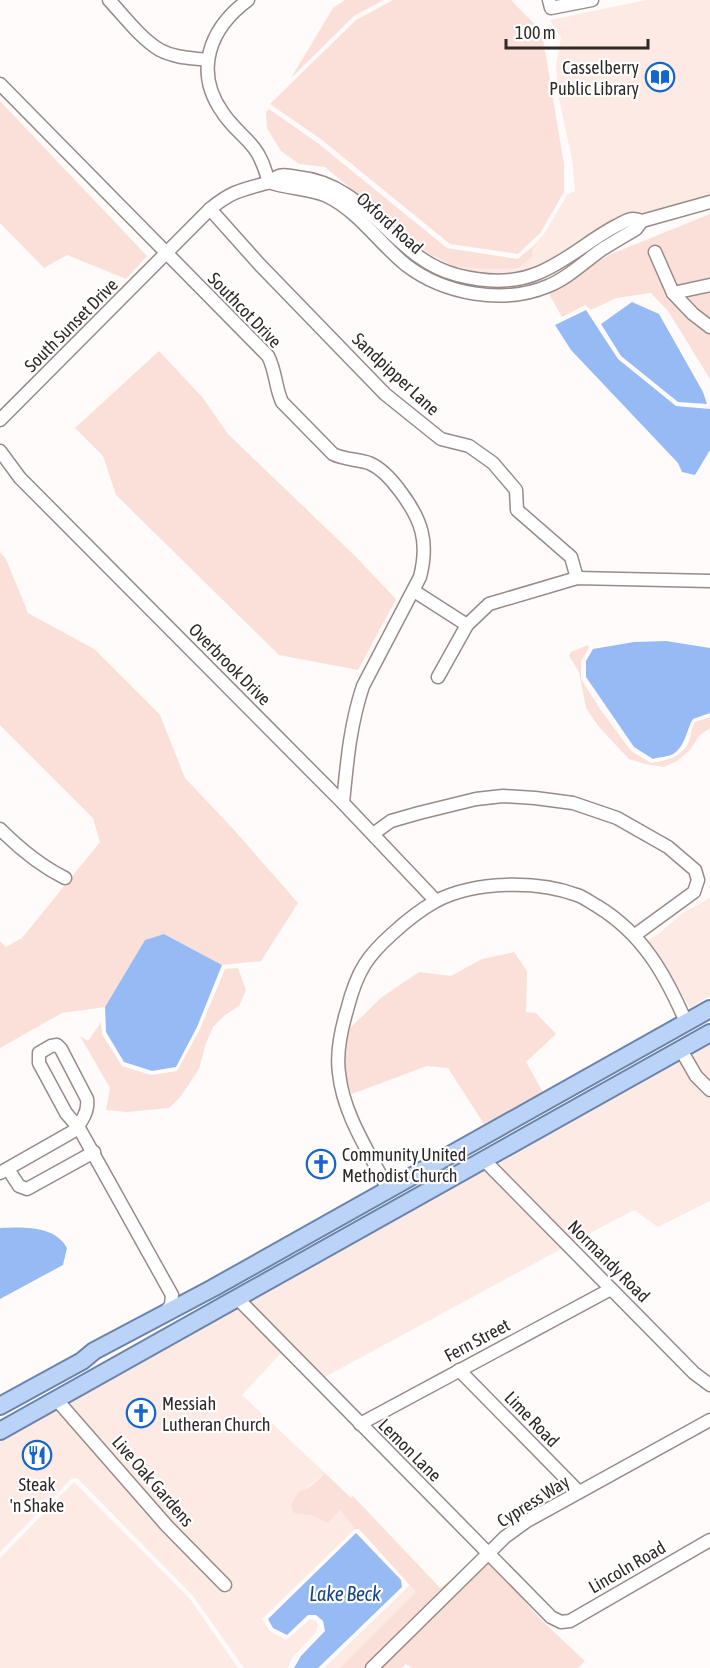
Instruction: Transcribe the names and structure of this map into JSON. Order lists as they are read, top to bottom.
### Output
{
  "streets": {
    "street": [
      "Oxford Road",
      "Southcot Drive",
      "South Sunset Drive",
      "Sandpipper Lane",
      "Overbrook Drive",
      "Normandy Road",
      "Fern Street",
      "Lime Road",
      "Lemon Lane",
      "Live Oak Gardens",
      "Cypress Way",
      "Lincoln Road"
    ]
  },
  "crossings": [
    ["Oxford Road", "Southcot Drive"],
    ["Oxford Road", "South Sunset Drive"],
    ["Oxford Road", "Sandpipper Lane"],
    ["Southcot Drive", "South Sunset Drive"],
    ["Southcot Drive", "Overbrook Drive"],
    ["Normandy Road", "Fern Street"],
    ["Fern Street", "Lime Road"],
    ["Fern Street", "Lemon Lane"],
    ["Lime Road", "Cypress Way"],
    ["Lemon Lane", "Cypress Way"],
    ["Lemon Lane", "Lincoln Road"]
  ],
  "water": ["Lake Beck"],
  "places": {
    "library": ["Casselberry Public Library"],
    "church": ["Community United Methodist Church", "Messiah Lutheran Church"],
    "restaurant": ["Steak 'n Shake"]
  },
  "scale_bar": "100 m"
}
